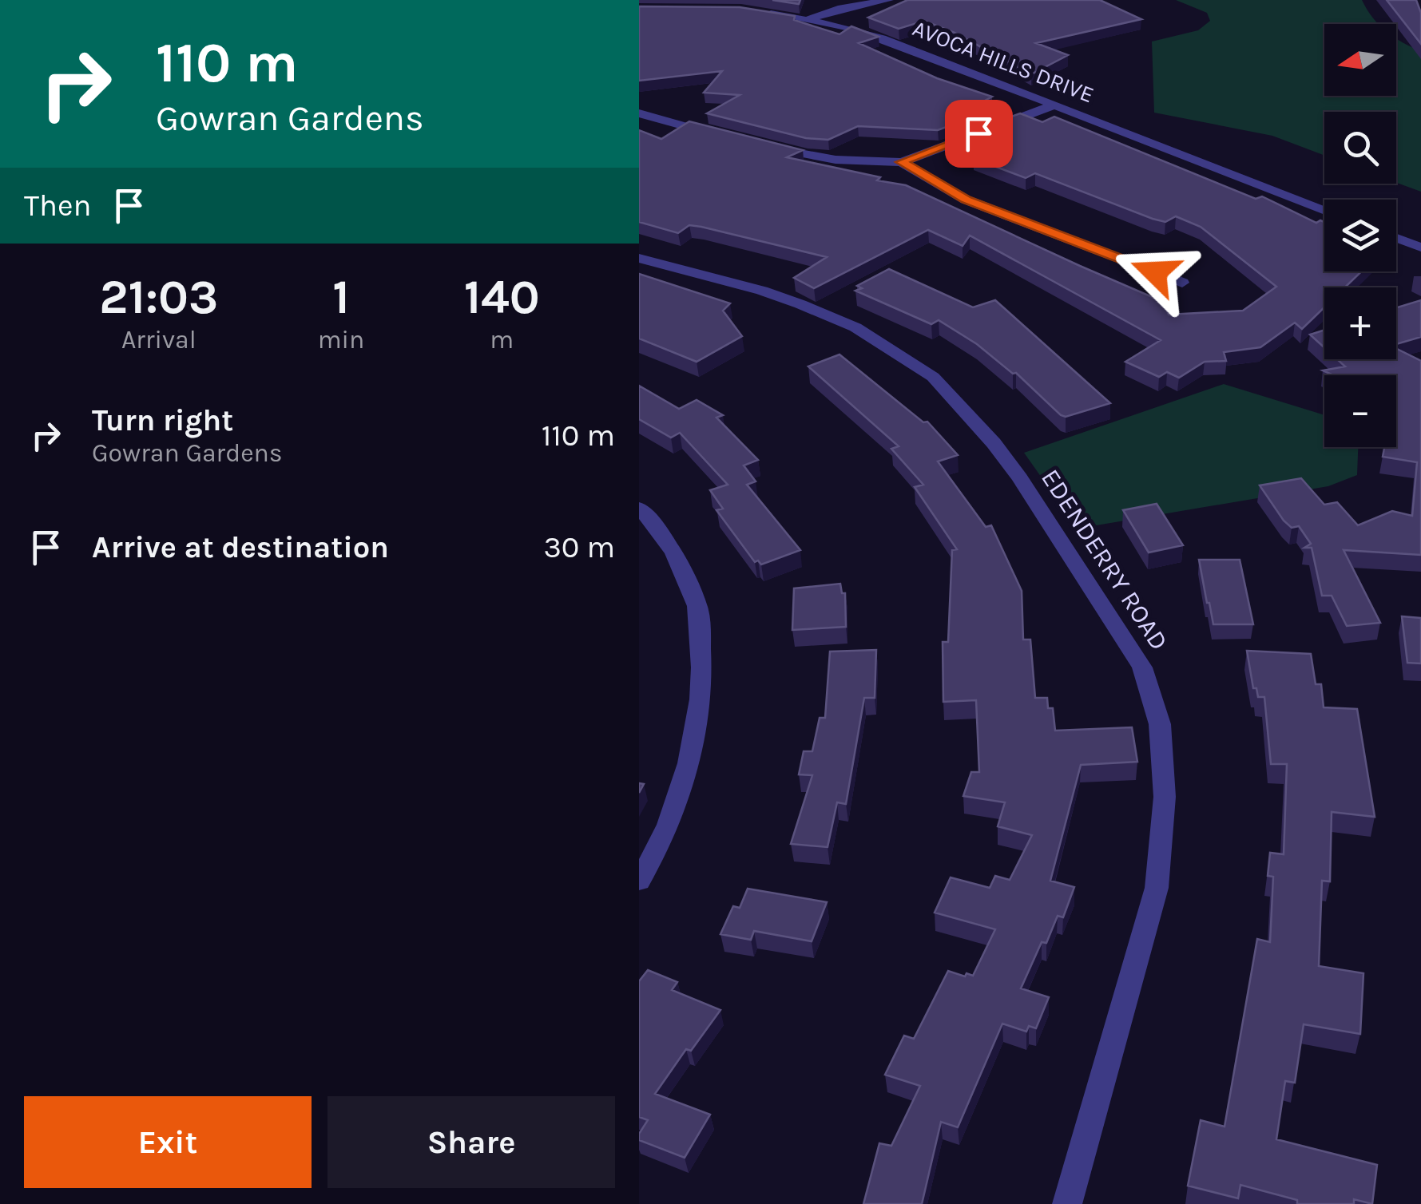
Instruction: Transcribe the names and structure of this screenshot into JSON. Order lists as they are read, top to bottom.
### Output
{
  "streets": {
    "street": ["AVOCA HILLS DRIVE", "EDENDERRY ROAD"]
  },
  "north": "left",
  "page": {
    "turn": ["110 m", "Gowran Gardens"],
    "map_buttons": ["+", "−"],
    "then": "Then",
    "eta": [
      "21:03",
      "Arrival",
      "1",
      "min",
      "140",
      "m"
    ],
    "list": [
      {
        "name": "Turn right",
        "note": "Gowran Gardens",
        "value": "110 m"
      },
      {
        "name": "Arrive at destination",
        "value": "30 m"
      }
    ],
    "buttons": ["Exit", "Share"]
  }
}
